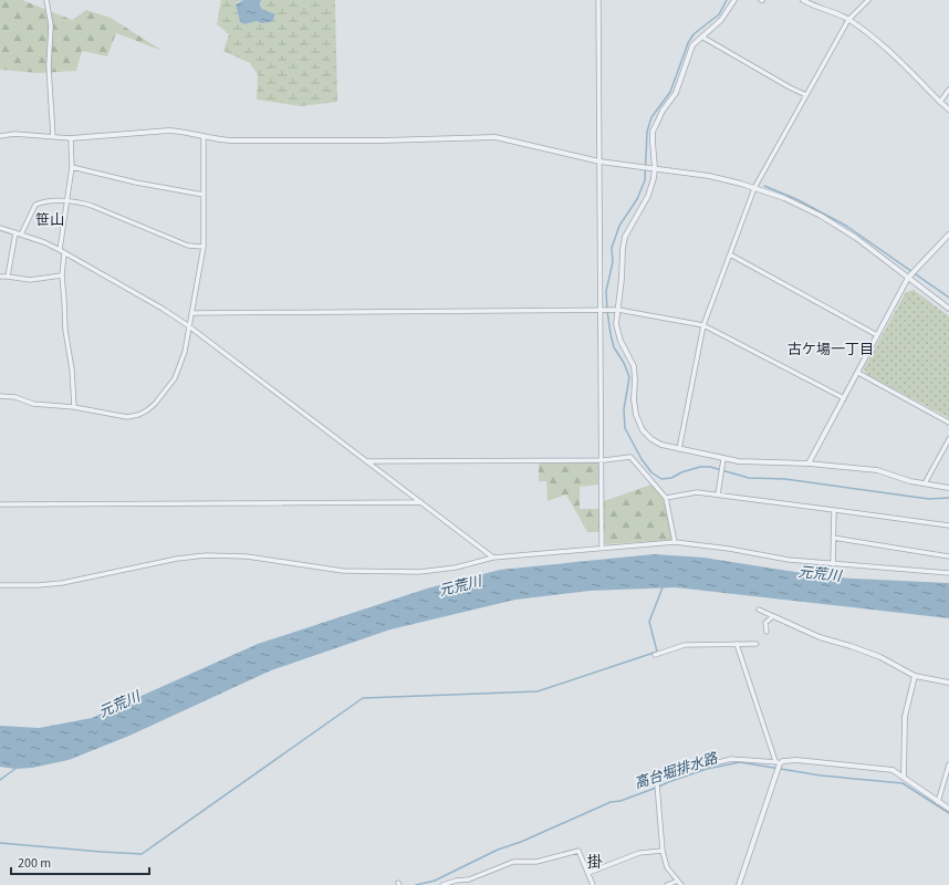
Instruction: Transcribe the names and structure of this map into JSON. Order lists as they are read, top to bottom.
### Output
{
  "districts": ["笹山", "古ケ場一丁目", "掛"],
  "water": ["元荒川", "高台堀排水路"],
  "scale_bar": "200 m"
}
